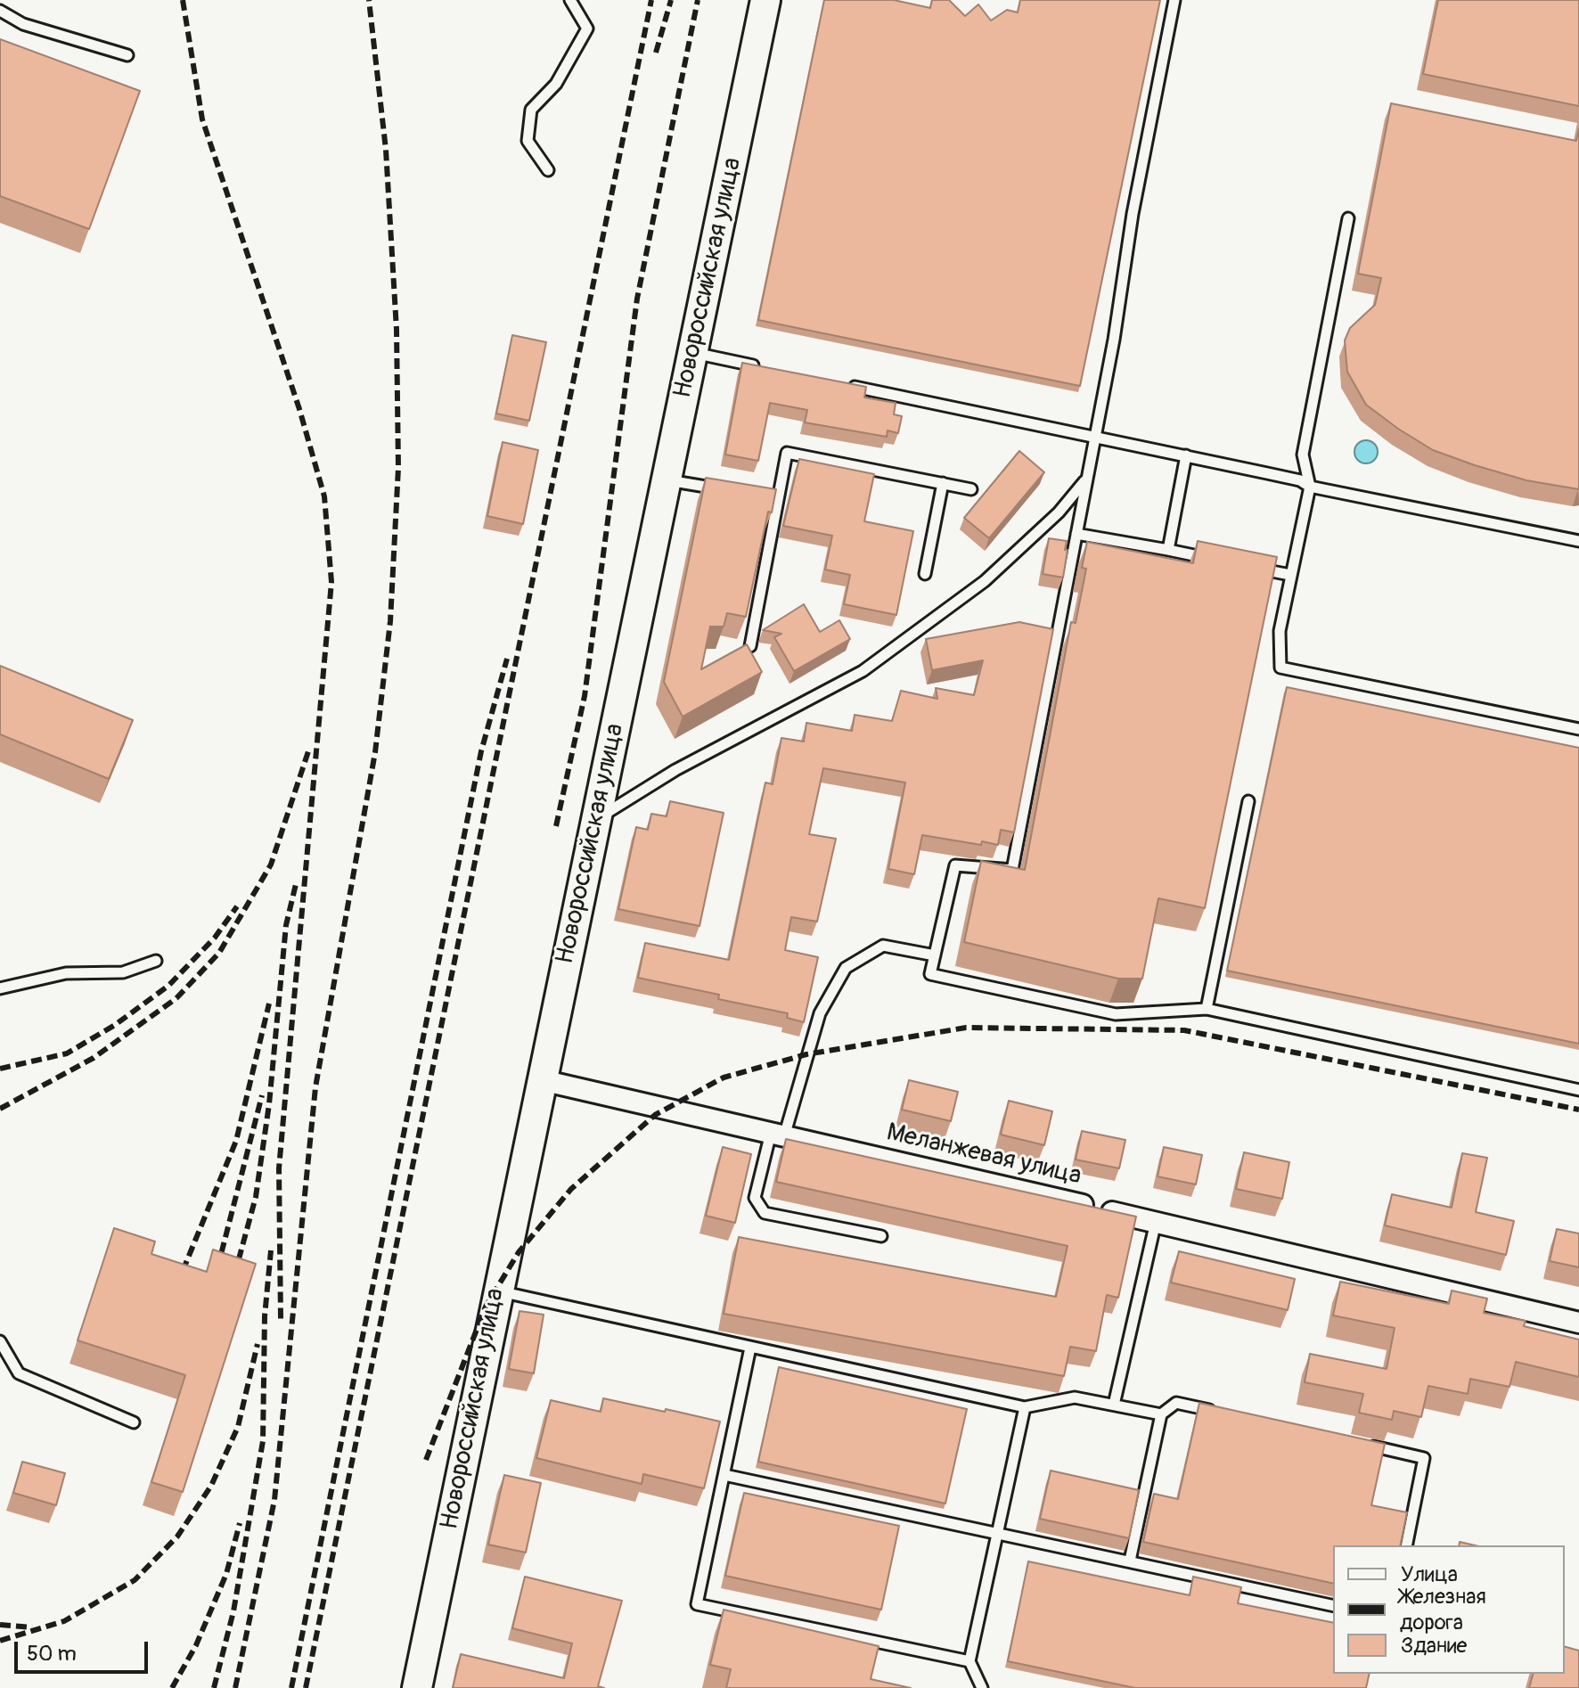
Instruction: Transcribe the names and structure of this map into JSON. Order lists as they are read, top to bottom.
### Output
{
  "streets": {
    "main road": ["Новороссийская улица"],
    "street": ["Меланжевая улица"]
  },
  "crossings": [
    ["Новороссийская улица", "Меланжевая улица"]
  ],
  "legend": ["Улица", "Железная дорога", "Здание"],
  "scale_bar": "50 m"
}
